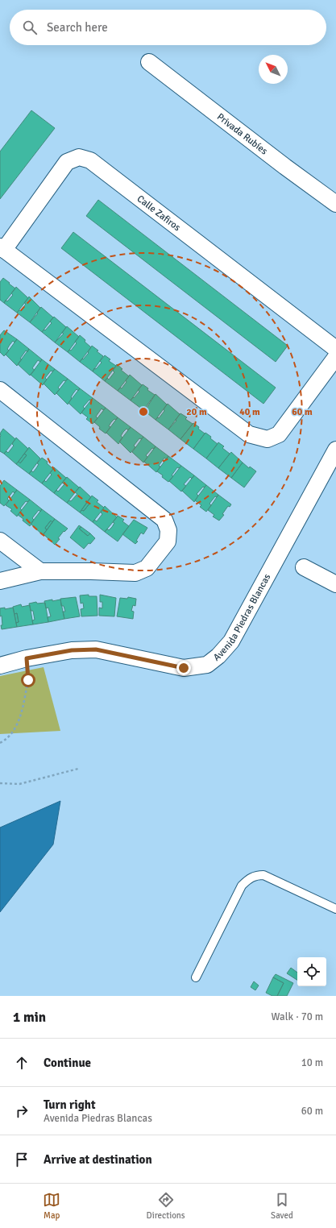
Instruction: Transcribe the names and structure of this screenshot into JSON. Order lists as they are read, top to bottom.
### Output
{
  "streets": {
    "street": ["Privada Rubíes", "Calle Zafiros", "Avenida Piedras Blancas"]
  },
  "north": "top left",
  "page": {
    "search": "Search here",
    "heading": ["1 min", "Walk · 70 m"],
    "list": [
      ["Continue", "10 m"],
      ["Turn right", "Avenida Piedras Blancas", "60 m"],
      "Arrive at destination"
    ],
    "nav": ["Map", "Directions", "Saved"]
  },
  "rings": ["20 m", "40 m", "60 m"]
}
